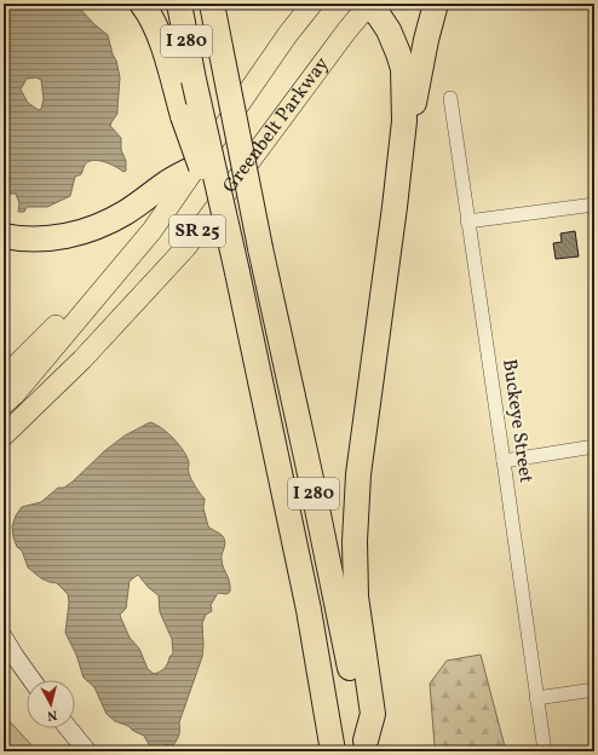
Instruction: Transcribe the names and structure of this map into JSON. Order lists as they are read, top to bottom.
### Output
{
  "streets": {
    "highway": ["I 280"],
    "main road": ["Greenbelt Parkway", "SR 25"],
    "street": ["Buckeye Street"]
  },
  "north": "bottom"
}
